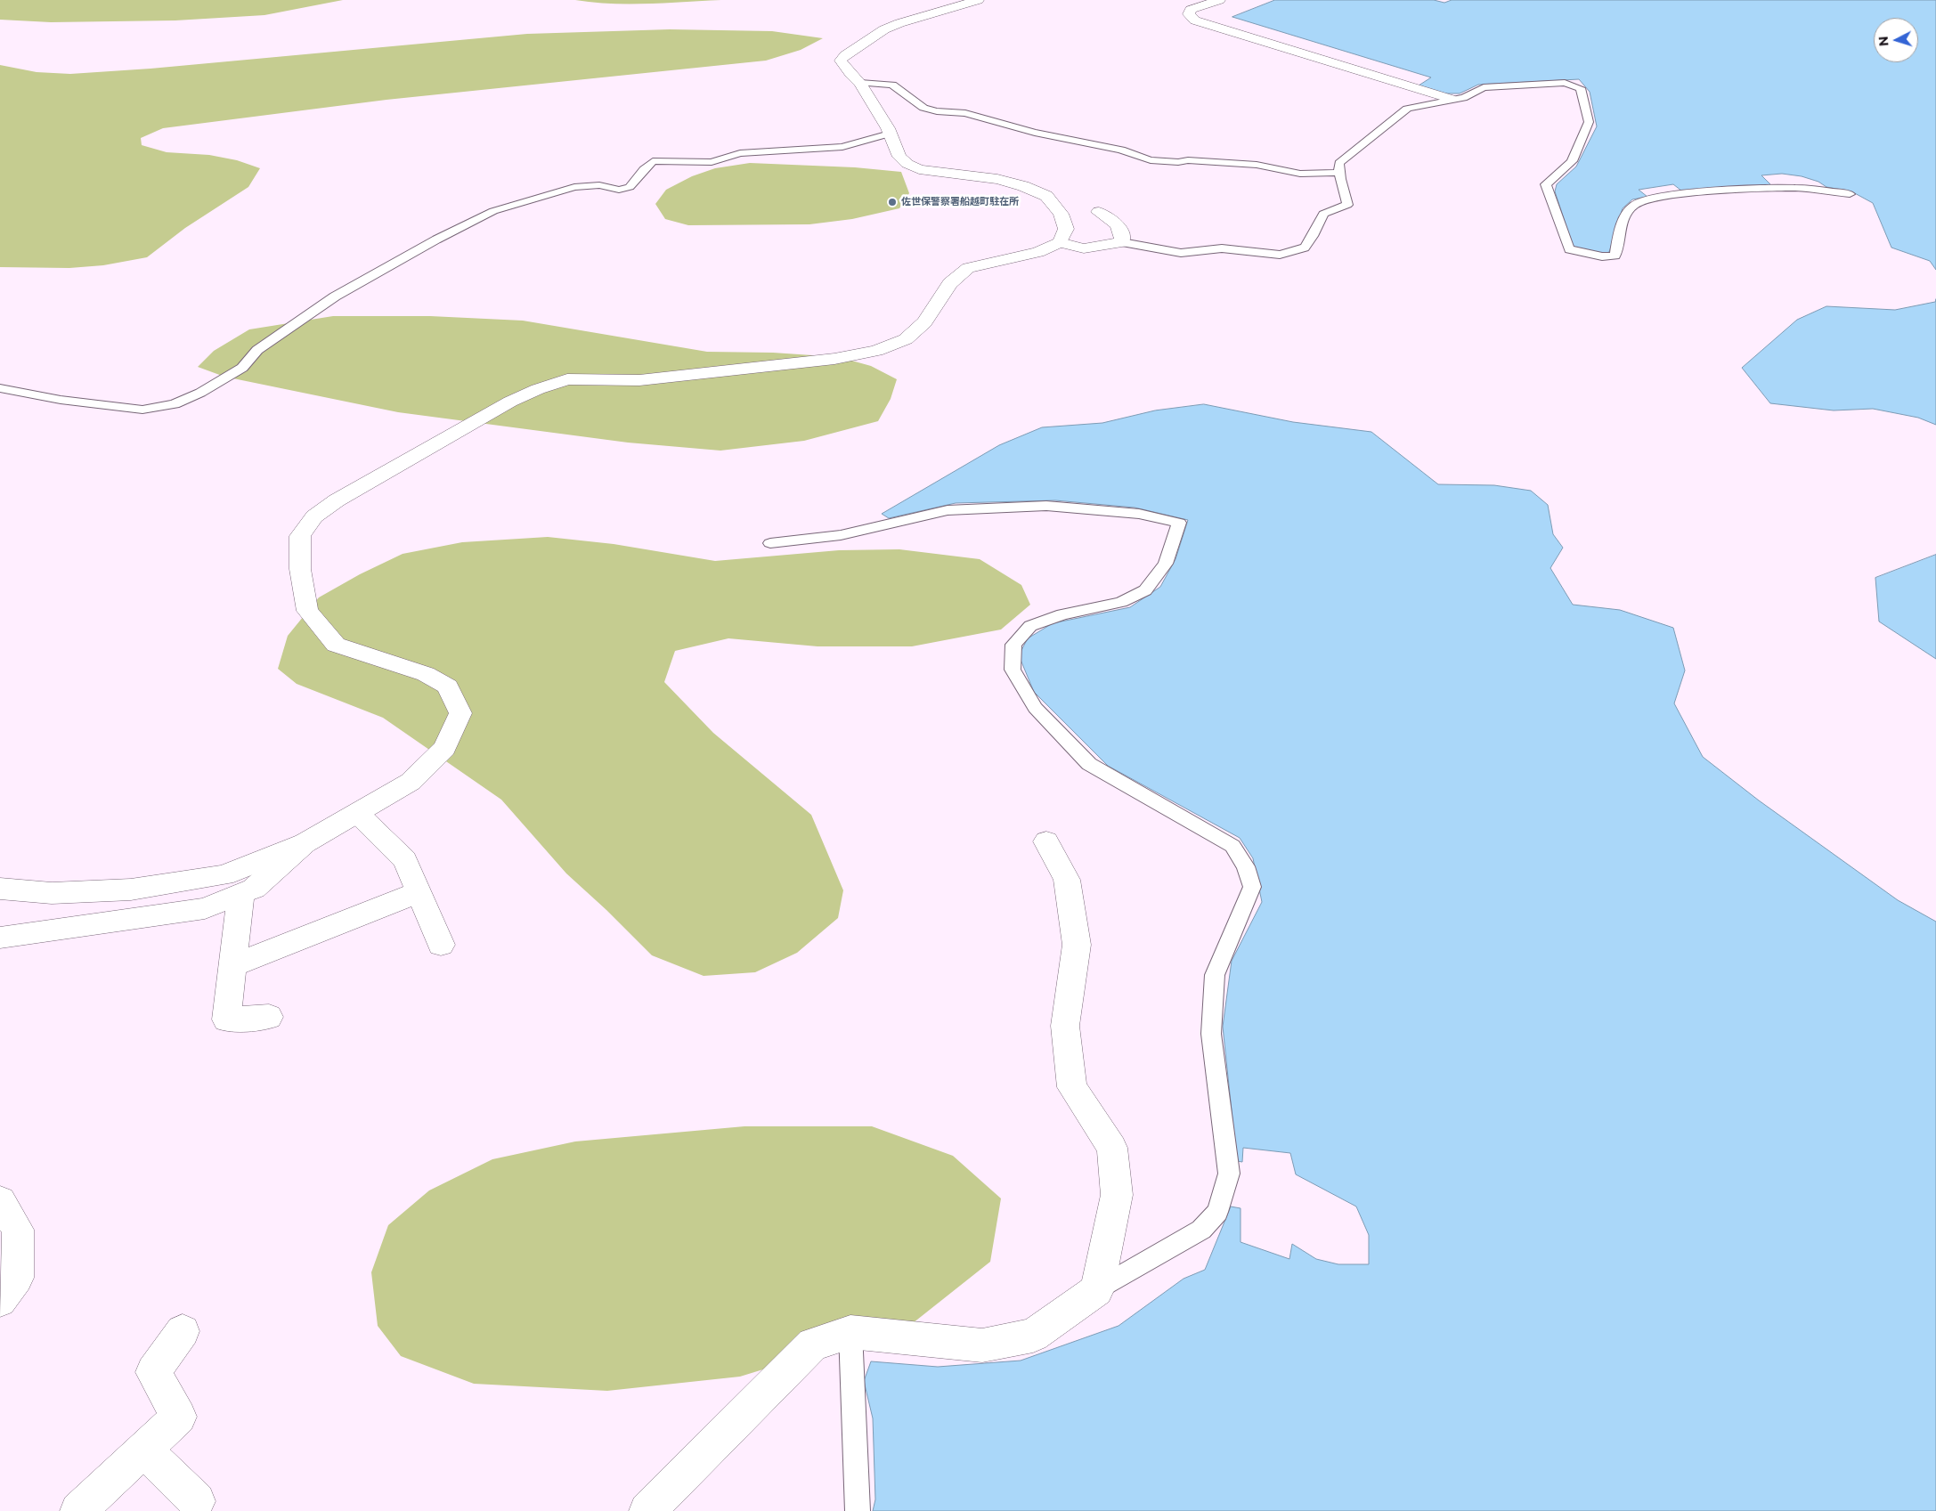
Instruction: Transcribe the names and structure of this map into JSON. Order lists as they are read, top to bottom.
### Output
{
  "places": ["佐世保警察署船越町駐在所"],
  "north": "left"
}
